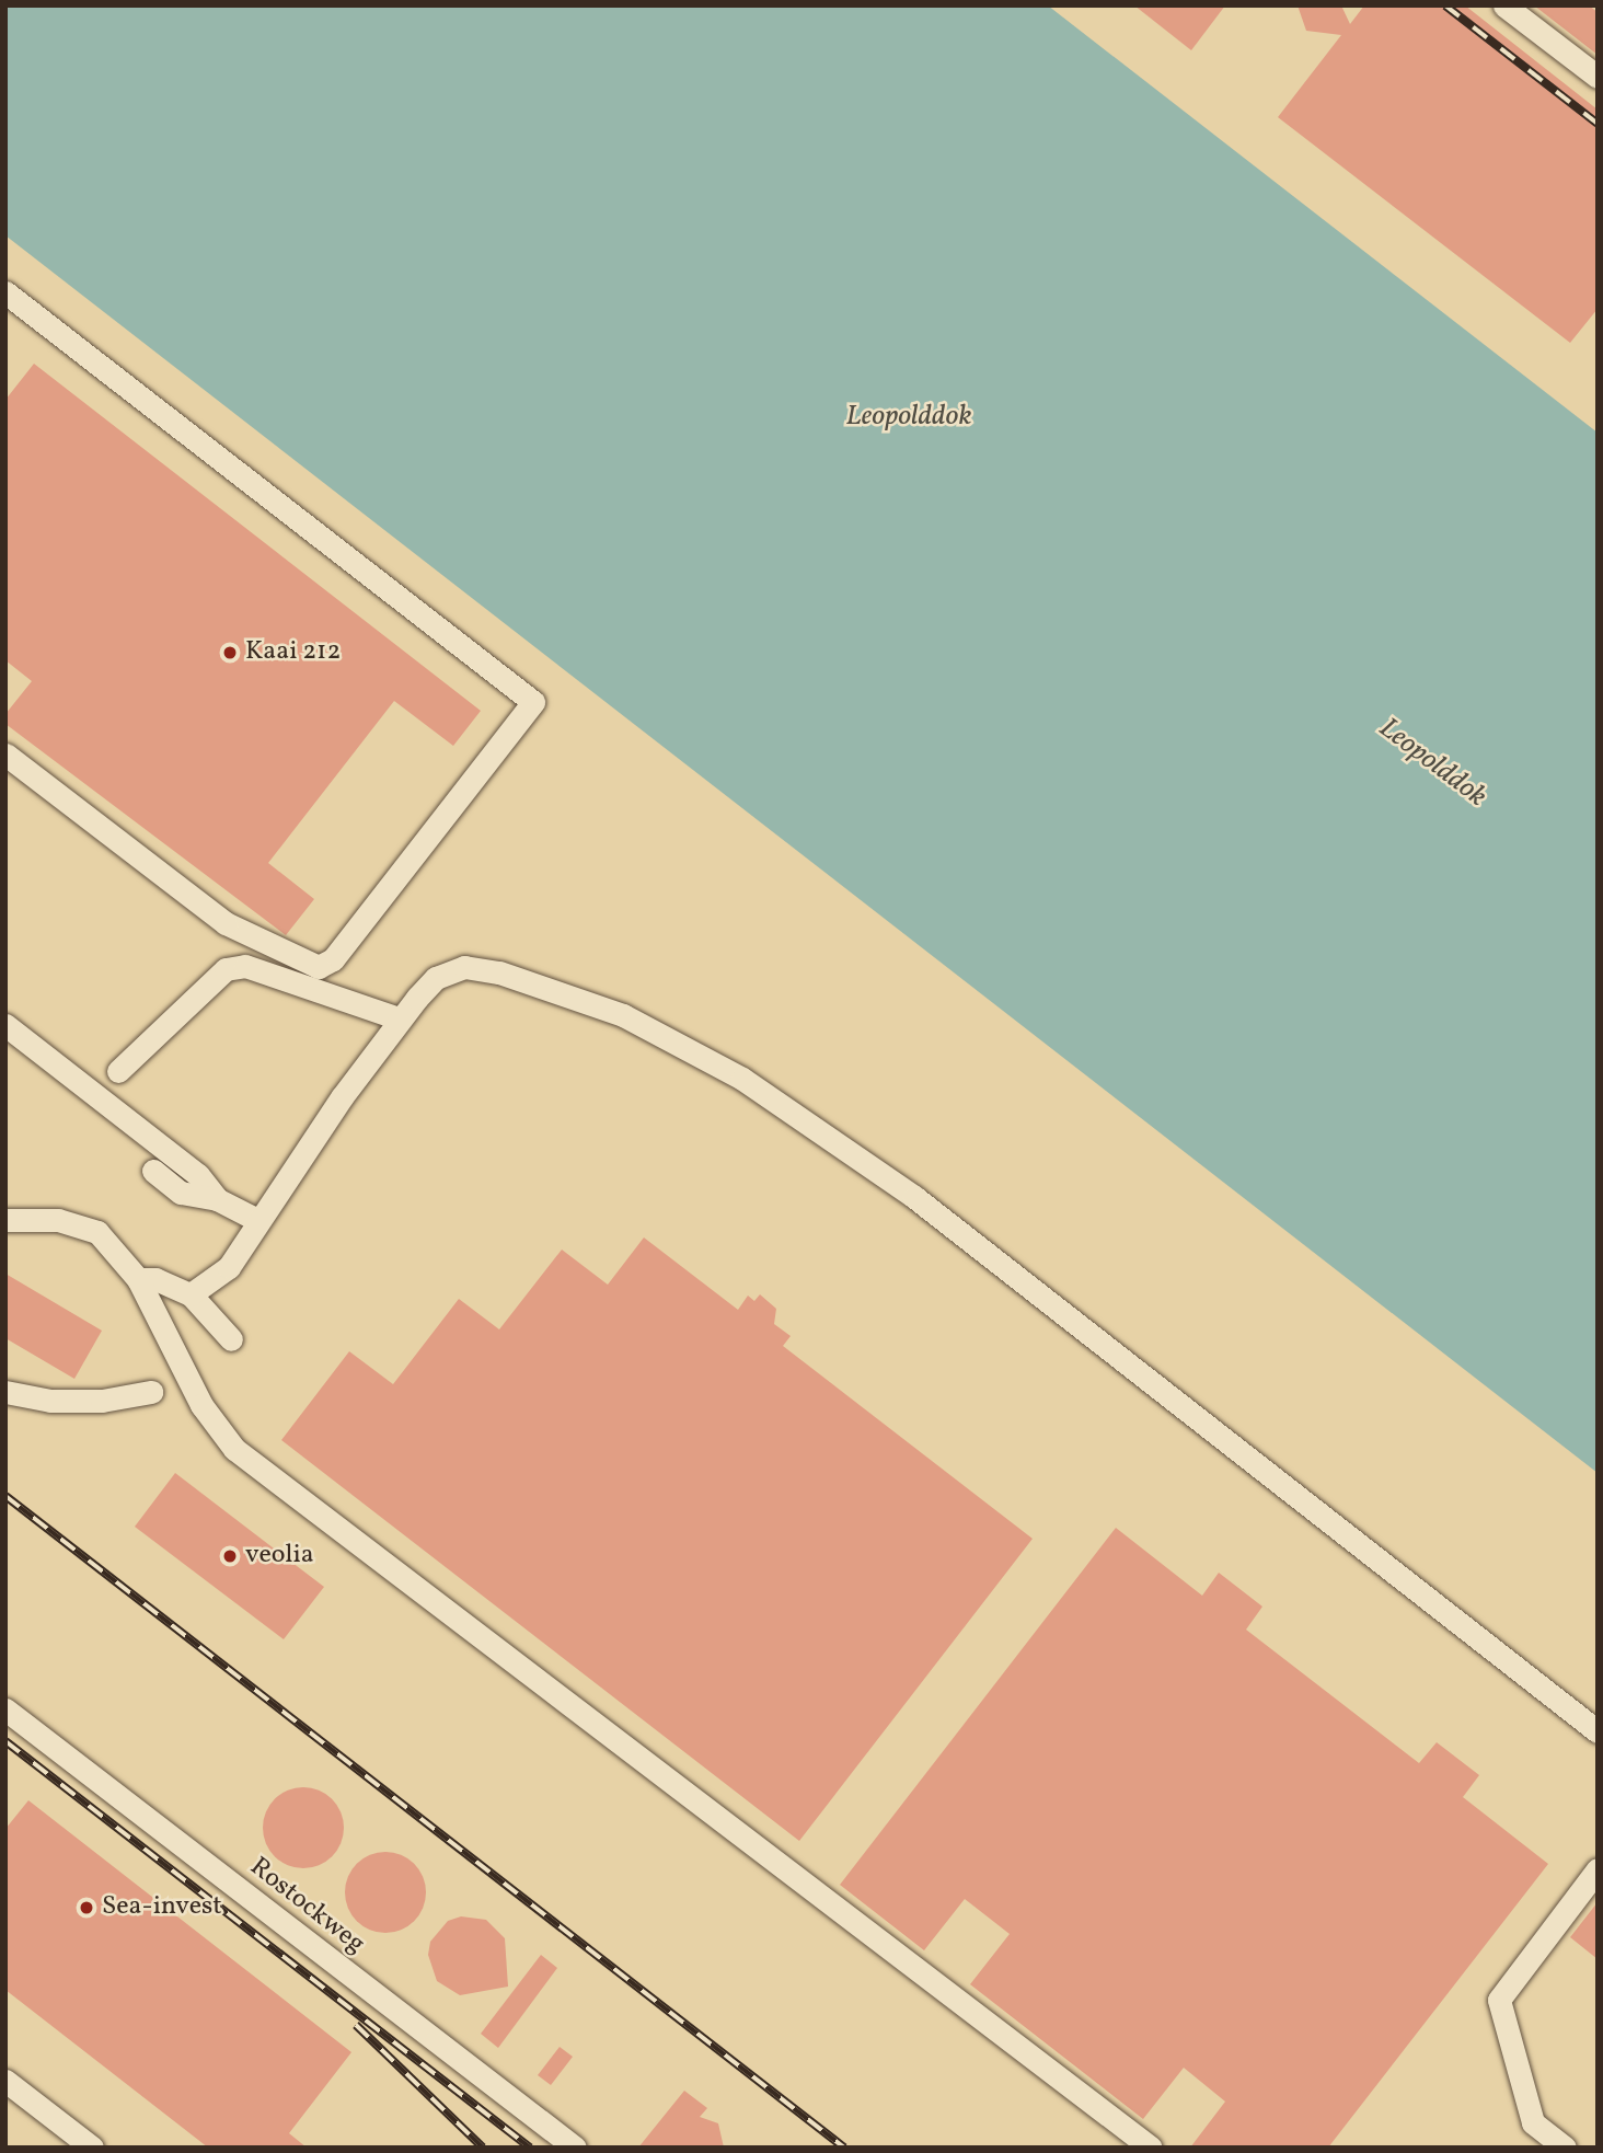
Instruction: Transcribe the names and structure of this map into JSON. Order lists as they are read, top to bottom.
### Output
{
  "streets": {
    "street": ["Rostockweg"]
  },
  "water": ["Leopolddok"],
  "places": ["Kaai 212", "veolia", "Sea-invest"]
}
